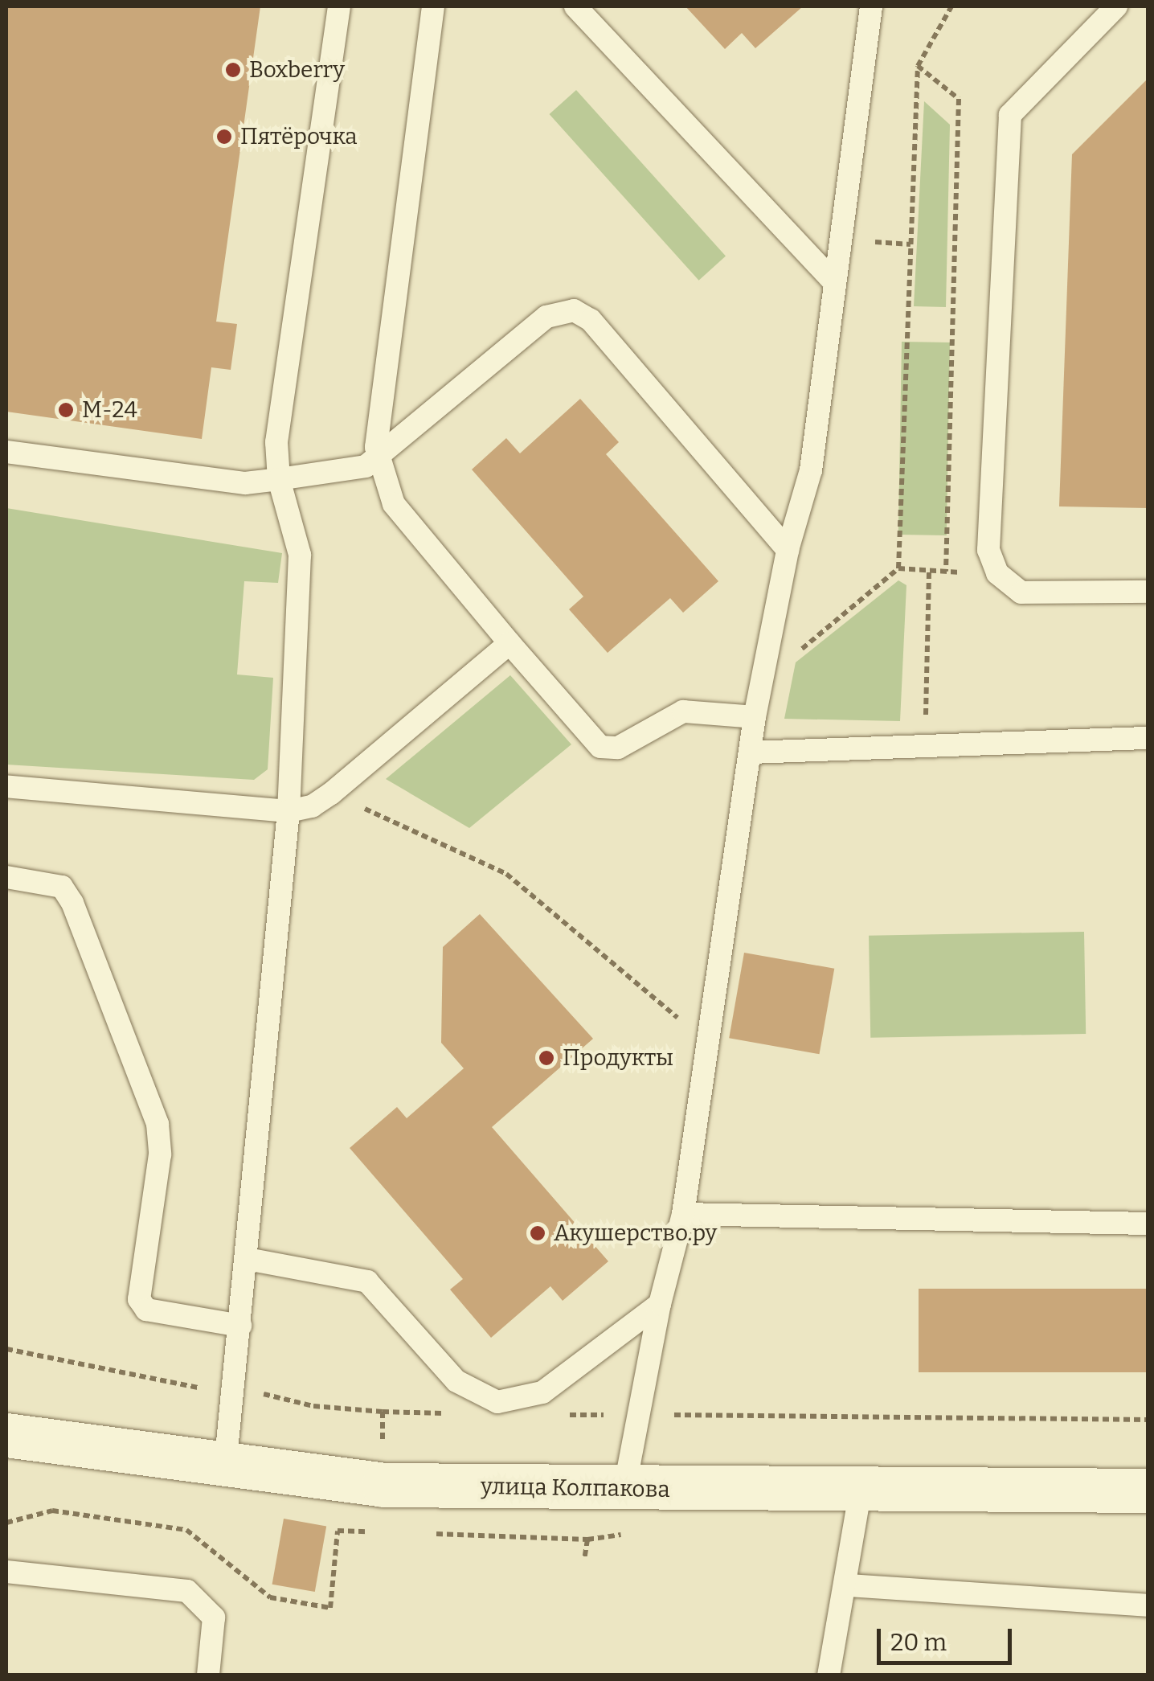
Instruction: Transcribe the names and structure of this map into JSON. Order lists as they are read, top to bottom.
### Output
{
  "streets": {
    "street": ["улица Колпакова"]
  },
  "places": [
    "Boxberry",
    "Пятёрочка",
    "М-24",
    "Продукты",
    "Акушерство.ру"
  ],
  "scale_bar": "20 m"
}
